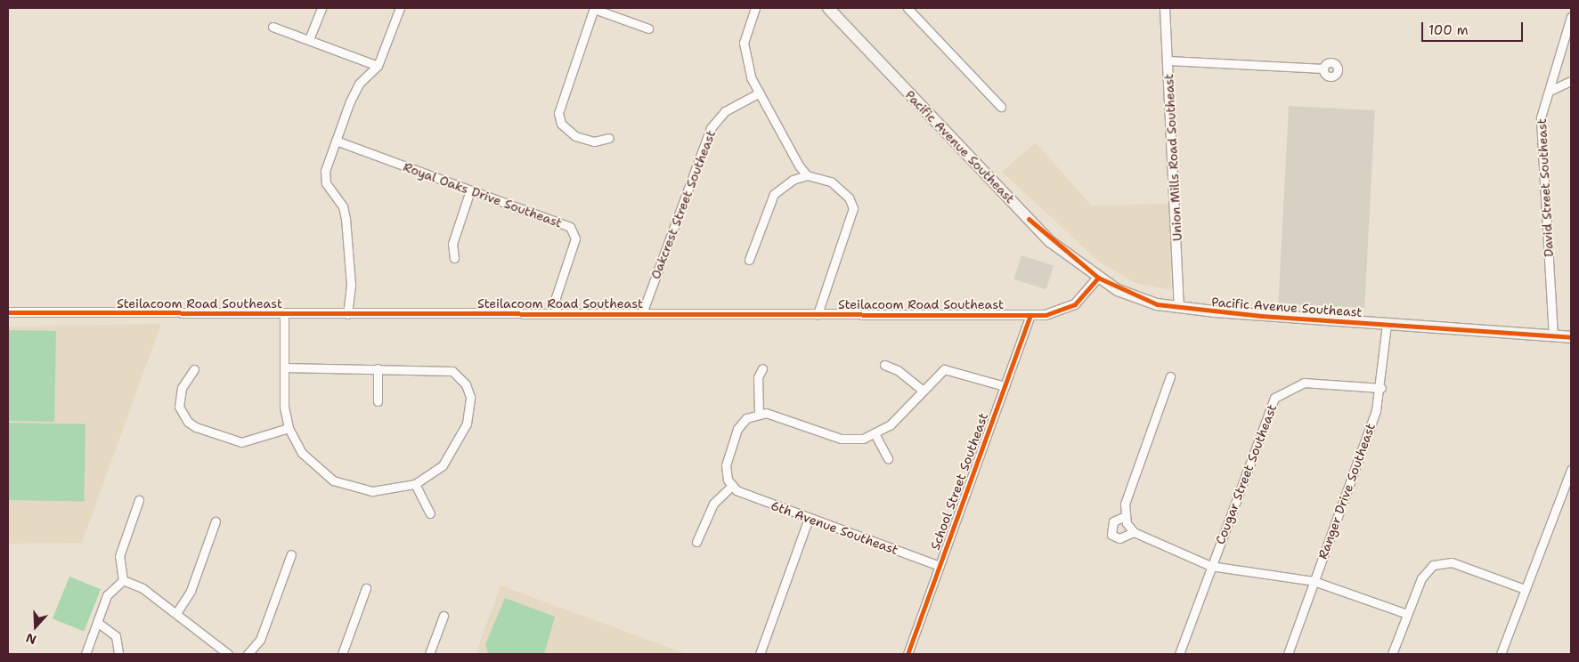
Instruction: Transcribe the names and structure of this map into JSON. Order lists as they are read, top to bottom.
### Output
{
  "streets": {
    "main road": ["Pacific Avenue Southeast"],
    "street": [
      "Union Mills Road Southeast",
      "David Street Southeast",
      "Royal Oaks Drive Southeast",
      "Oakcrest Street Southeast",
      "Steilacoom Road Southeast",
      "Cougar Street Southeast",
      "School Street Southeast",
      "Ranger Drive Southeast",
      "6th Avenue Southeast"
    ]
  },
  "crossings": [
    ["Pacific Avenue Southeast", "Union Mills Road Southeast"],
    ["Pacific Avenue Southeast", "David Street Southeast"],
    ["Pacific Avenue Southeast", "Steilacoom Road Southeast"],
    ["Pacific Avenue Southeast", "Ranger Drive Southeast"],
    ["Royal Oaks Drive Southeast", "Steilacoom Road Southeast"],
    ["Oakcrest Street Southeast", "Steilacoom Road Southeast"],
    ["Steilacoom Road Southeast", "School Street Southeast"],
    ["Cougar Street Southeast", "Ranger Drive Southeast"],
    ["School Street Southeast", "6th Avenue Southeast"]
  ],
  "scale_bar": "100 m",
  "north": "bottom"
}
